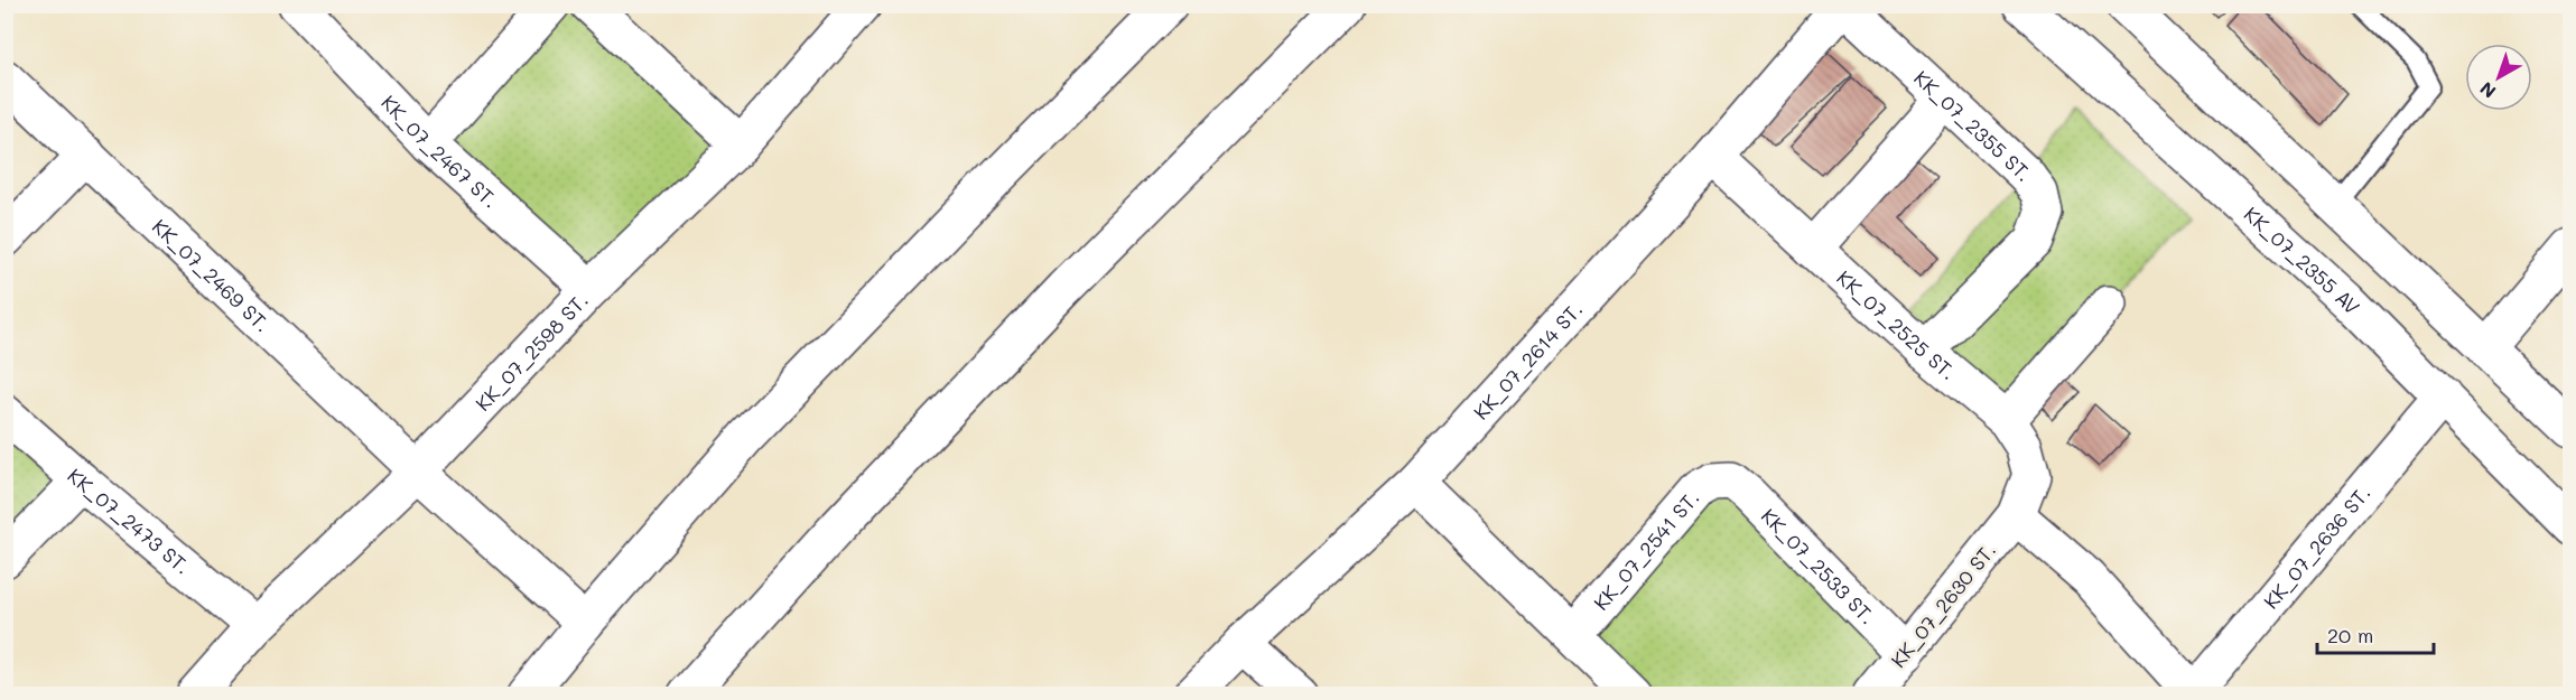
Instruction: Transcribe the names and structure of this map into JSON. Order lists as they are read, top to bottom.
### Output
{
  "streets": {
    "main road": [
      "KK_07_2355 ST.",
      "KK_07_2467 ST.",
      "KK_07_2355 AV",
      "KK_07_2469 ST.",
      "KK_07_2525 ST.",
      "KK_07_2598 ST.",
      "KK_07_2614 ST.",
      "KK_07_2473 ST.",
      "KK_07_2636 ST.",
      "KK_07_2541 ST.",
      "KK_07_2533 ST.",
      "KK_07_2630 ST."
    ]
  },
  "crossings": [
    ["KK_07_2355 ST.", "KK_07_2525 ST."],
    ["KK_07_2355 ST.", "KK_07_2614 ST."],
    ["KK_07_2467 ST.", "KK_07_2598 ST."],
    ["KK_07_2355 AV", "KK_07_2636 ST."],
    ["KK_07_2469 ST.", "KK_07_2598 ST."],
    ["KK_07_2525 ST.", "KK_07_2614 ST."],
    ["KK_07_2525 ST.", "KK_07_2630 ST."],
    ["KK_07_2598 ST.", "KK_07_2473 ST."],
    ["KK_07_2541 ST.", "KK_07_2533 ST."],
    ["KK_07_2533 ST.", "KK_07_2630 ST."]
  ],
  "scale_bar": "20 m",
  "north": "bottom left"
}
